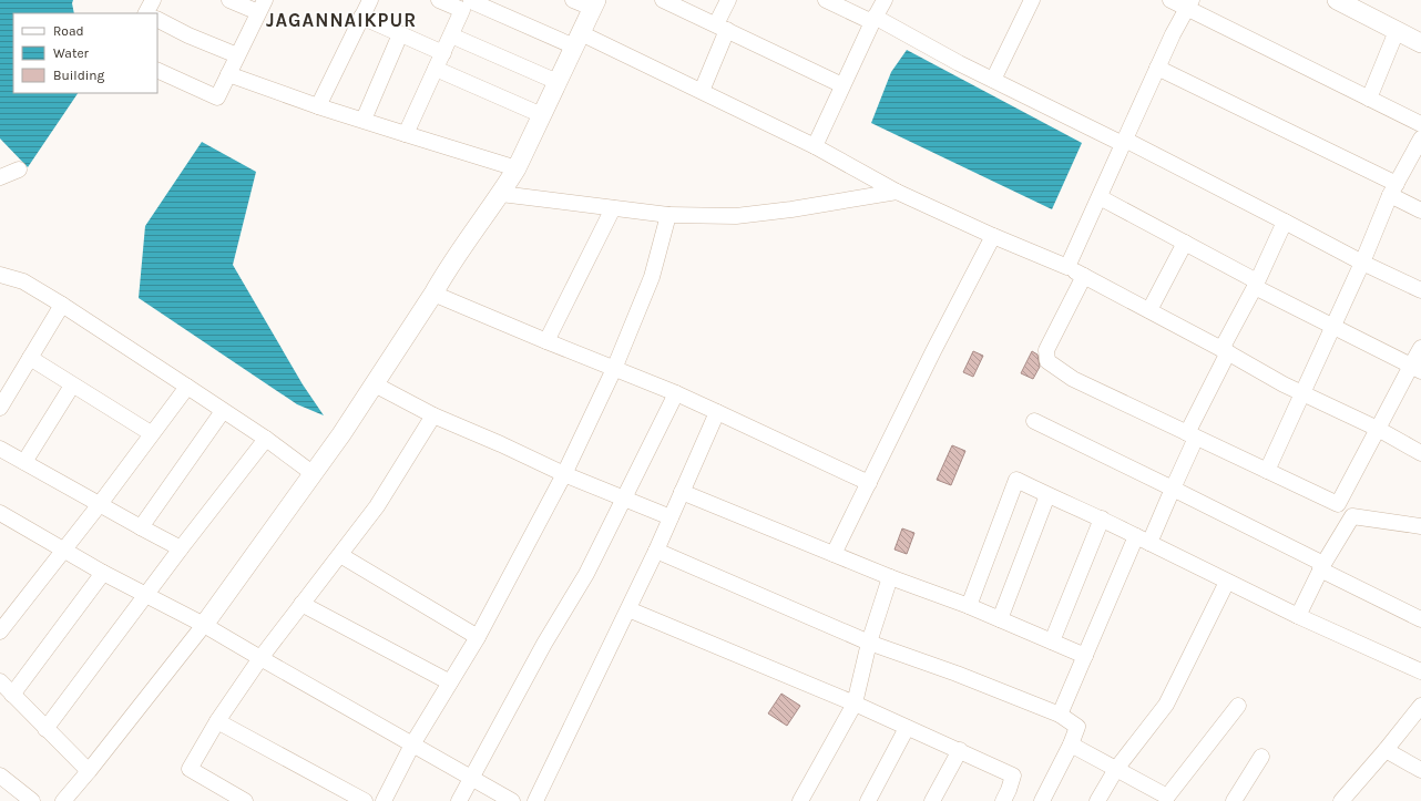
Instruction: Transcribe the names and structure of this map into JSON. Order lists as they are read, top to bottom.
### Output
{
  "districts": ["JAGANNAIKPUR"],
  "legend": ["Road", "Water", "Building"]
}
